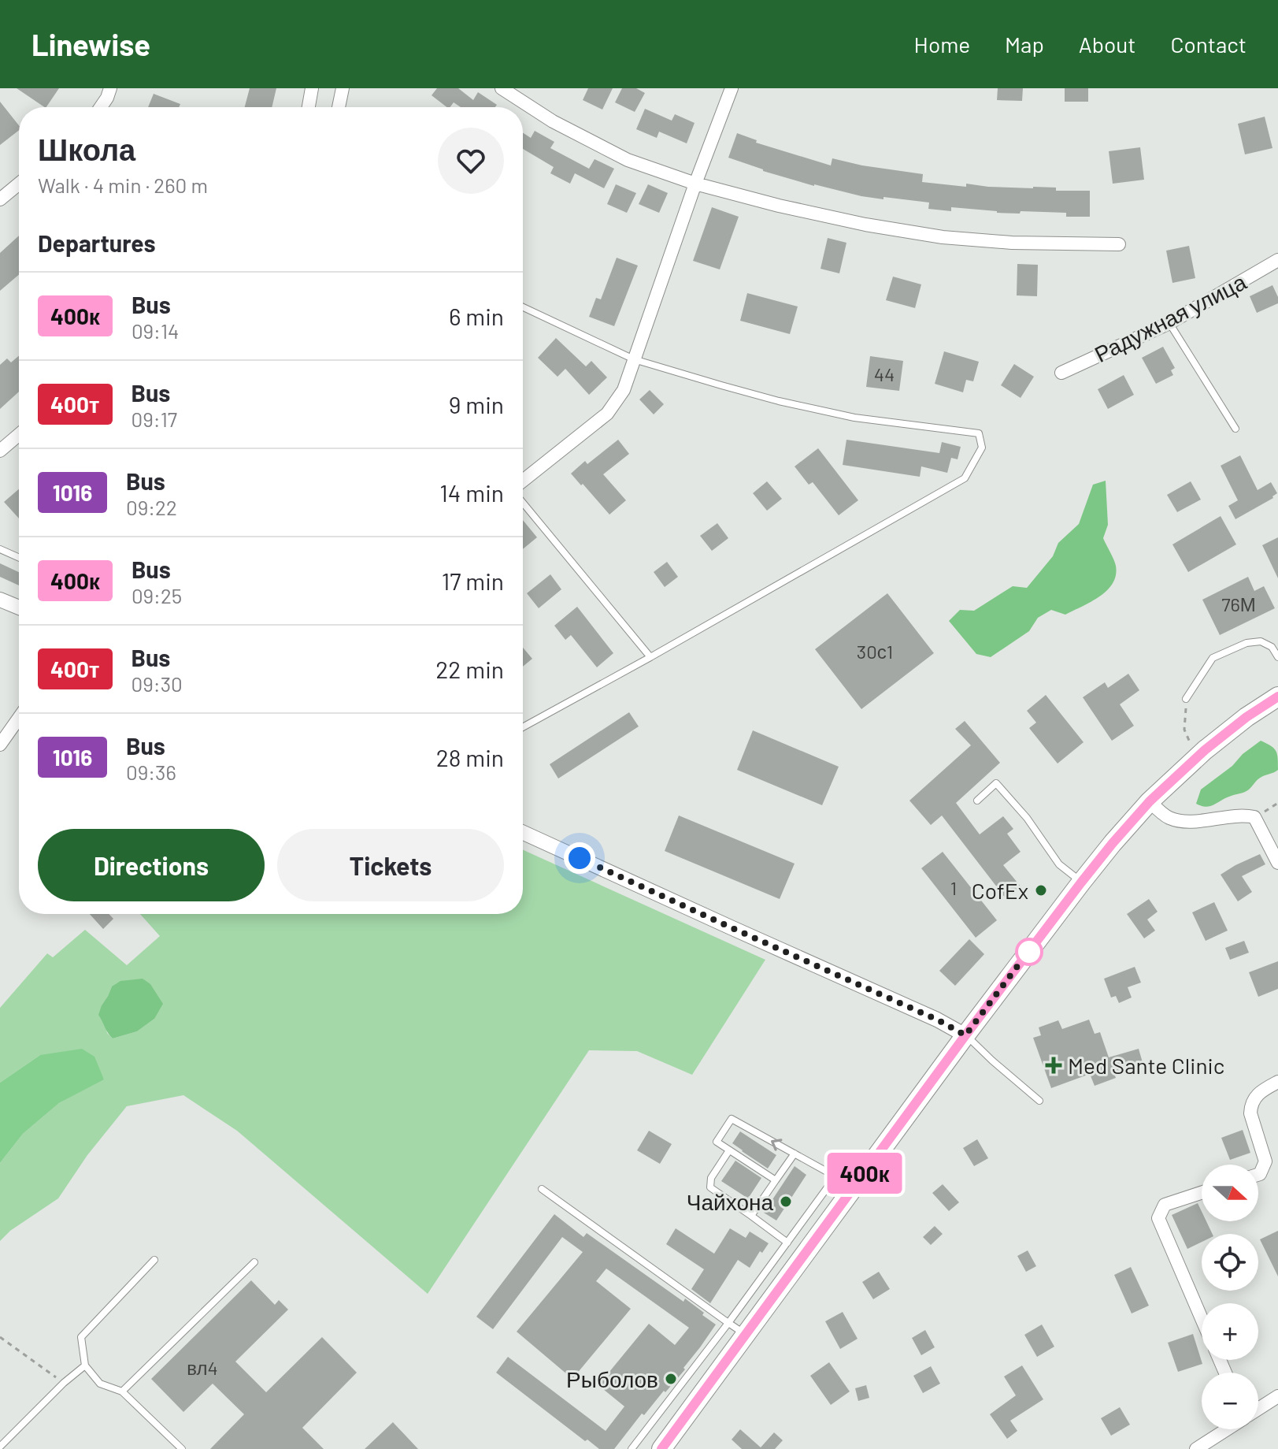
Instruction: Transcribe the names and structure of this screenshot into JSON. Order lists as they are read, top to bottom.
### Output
{
  "streets": {
    "street": ["Радужная улица"]
  },
  "places": {
    "other": ["CofEx", "Чайхона", "Рыболов"],
    "health": ["Med Sante Clinic"]
  },
  "lines": ["bus line 400к"],
  "house_numbers": [
    "44",
    "76М",
    "30с1",
    "1",
    "вл4"
  ],
  "north": "right",
  "page": {
    "header": "Linewise",
    "nav": [
      "Home",
      "Map",
      "About",
      "Contact"
    ],
    "on_map": "400к",
    "heading": [
      ["Школа", "Walk · 4 min · 260 m"],
      "Departures"
    ],
    "list": [
      {
        "mark": "400к",
        "name": "Bus",
        "note": "09:14",
        "value": "6 min"
      },
      {
        "mark": "400т",
        "name": "Bus",
        "note": "09:17",
        "value": "9 min"
      },
      {
        "mark": "1016",
        "name": "Bus",
        "note": "09:22",
        "value": "14 min"
      },
      {
        "mark": "400к",
        "name": "Bus",
        "note": "09:25",
        "value": "17 min"
      },
      {
        "mark": "400т",
        "name": "Bus",
        "note": "09:30",
        "value": "22 min"
      },
      {
        "mark": "1016",
        "name": "Bus",
        "note": "09:36",
        "value": "28 min"
      }
    ],
    "buttons": ["Directions", "Tickets"],
    "map_buttons": ["+", "−"]
  }
}
